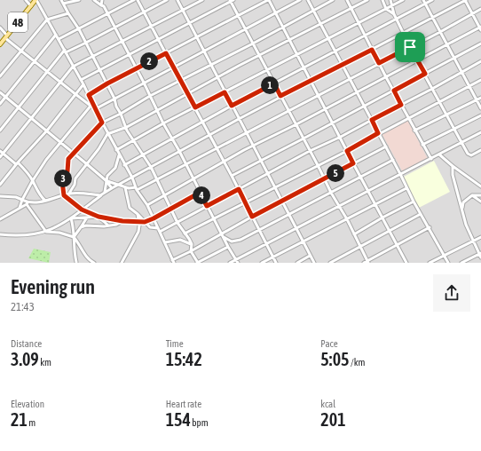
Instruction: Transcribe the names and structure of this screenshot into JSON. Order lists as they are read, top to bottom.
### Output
{
  "streets": {
    "main road": ["48"]
  },
  "page": {
    "pins": [
      "2",
      "1",
      "5",
      "3",
      "4"
    ],
    "heading": ["Evening run", "21:43"],
    "stats": [
      ["Distance", "3.09 km"],
      ["Time", "15:42"],
      ["Pace", "5:05 /km"],
      ["Elevation", "21 m"],
      ["Heart rate", "154 bpm"],
      ["kcal", "201"]
    ]
  }
}
